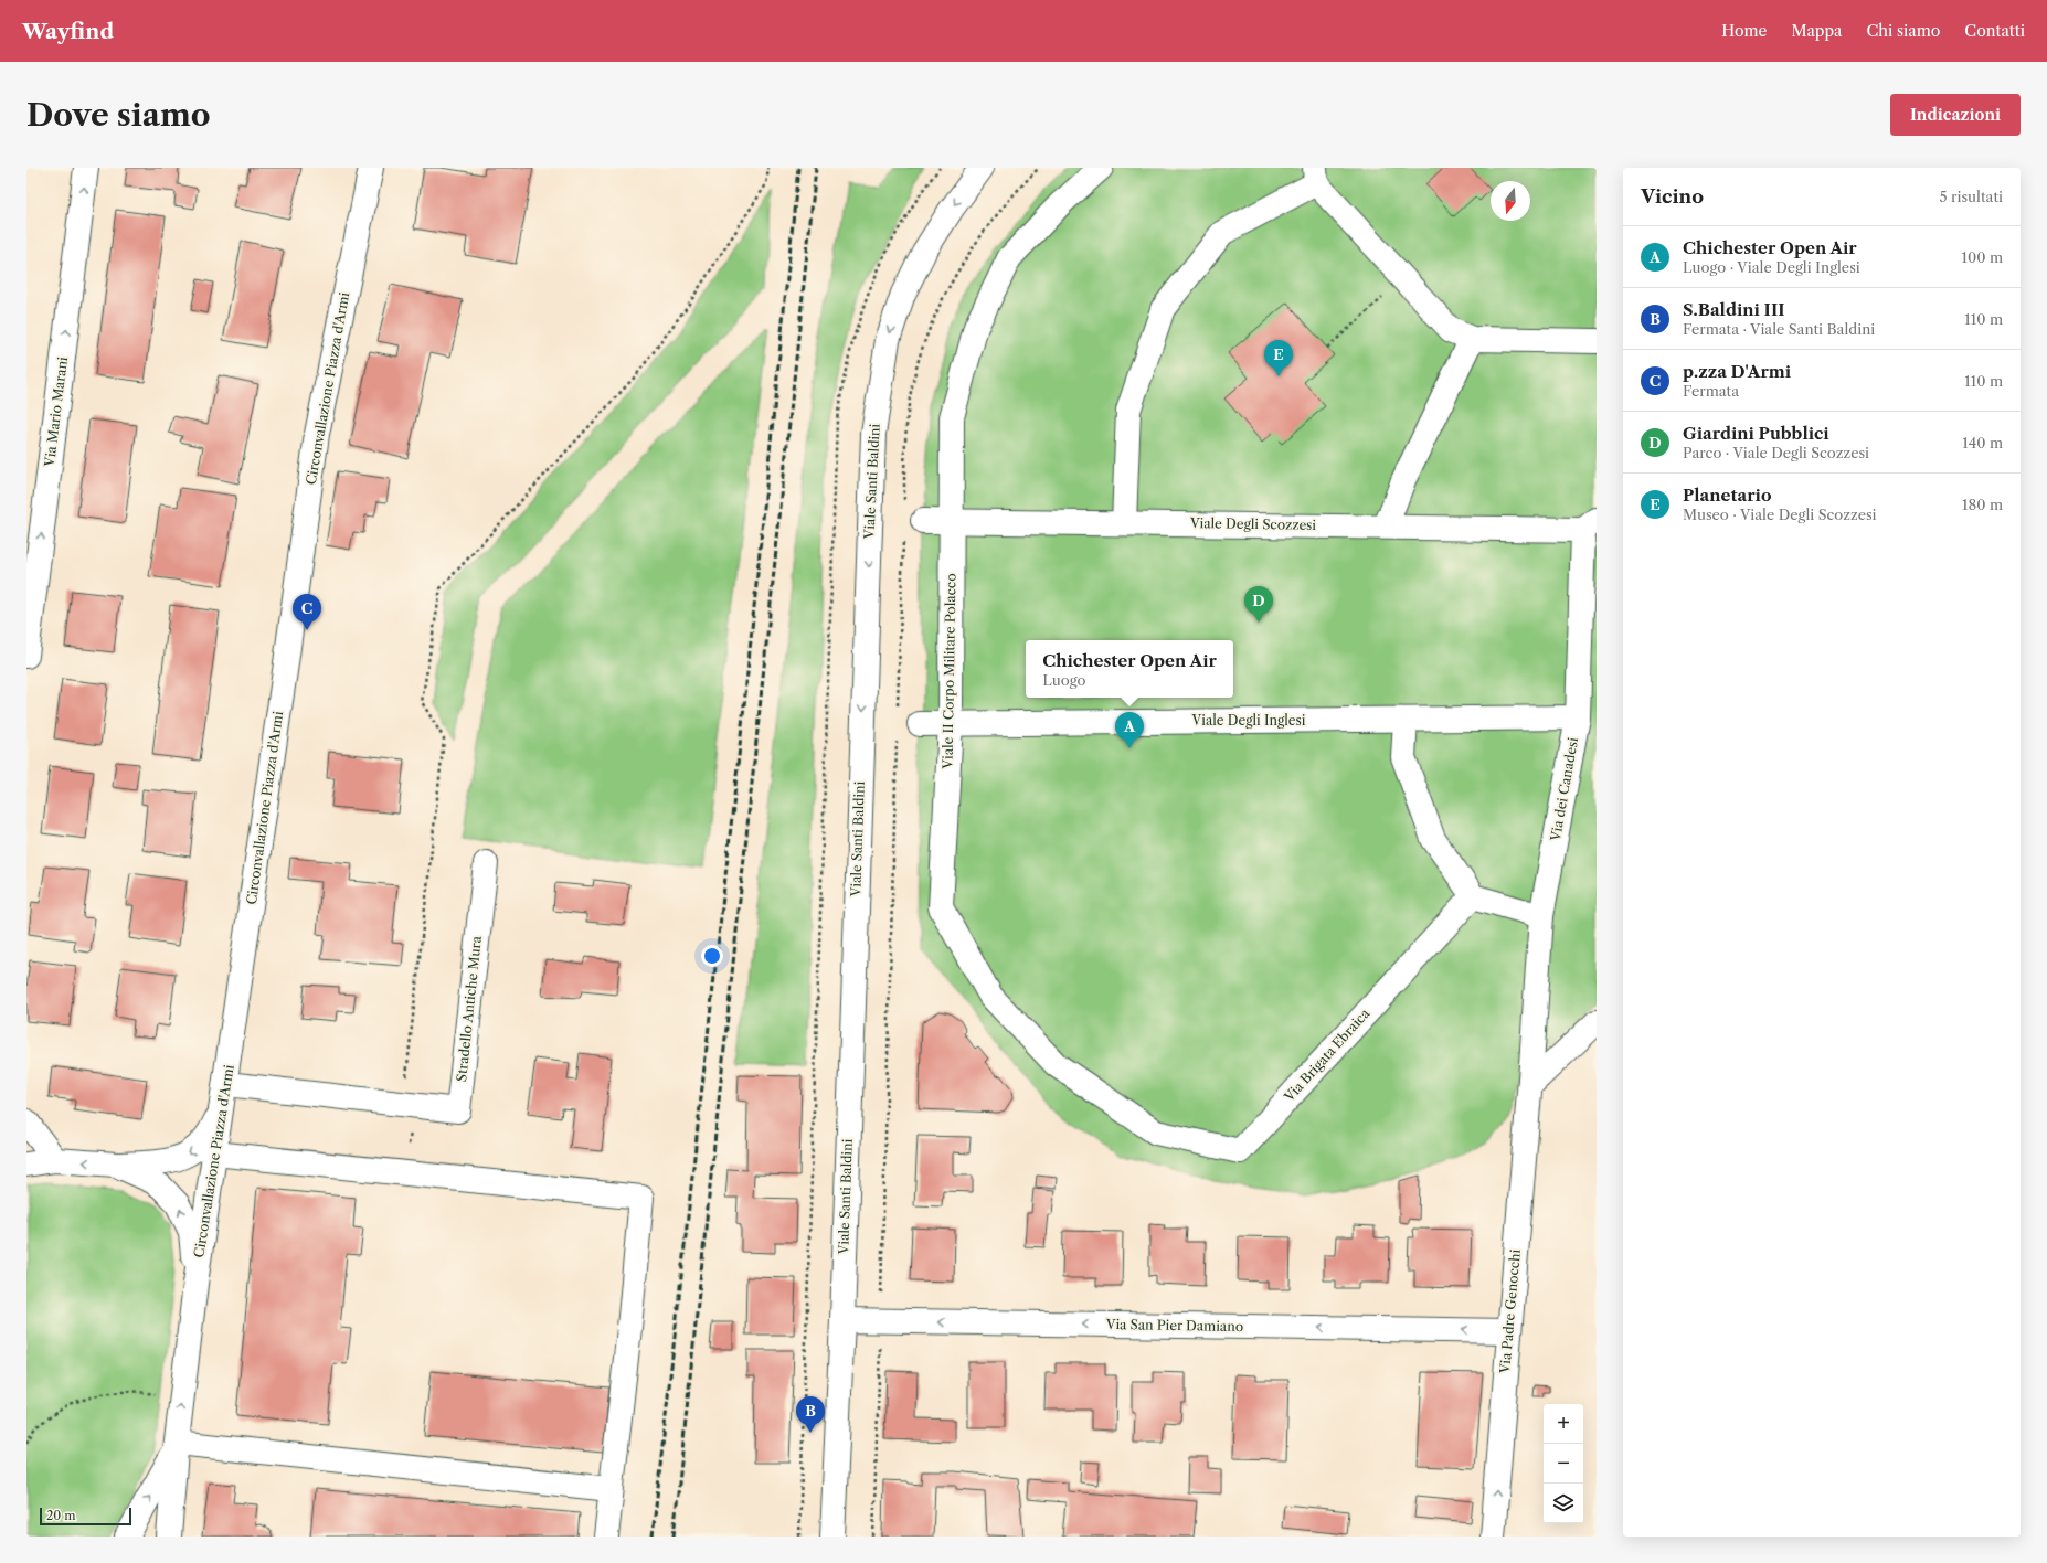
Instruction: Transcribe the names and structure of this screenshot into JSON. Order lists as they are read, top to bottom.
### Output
{
  "streets": {
    "street": [
      "Circonvallazione Piazza d'Armi",
      "Via Mario Marani",
      "Viale Santi Baldini",
      "Viale Degli Scozzesi",
      "Viale II Corpo Militare Polacco",
      "Viale Degli Inglesi",
      "Via dei Canadesi",
      "Stradello Antiche Mura",
      "Via Brigata Ebraica",
      "Via Padre Genocchi",
      "Via San Pier Damiano"
    ]
  },
  "crossings": [
    ["Circonvallazione Piazza d'Armi", "Stradello Antiche Mura"],
    ["Viale Santi Baldini", "Via San Pier Damiano"],
    ["Viale Degli Scozzesi", "Viale II Corpo Militare Polacco"],
    ["Viale Degli Scozzesi", "Via dei Canadesi"],
    ["Viale II Corpo Militare Polacco", "Viale Degli Inglesi"],
    ["Viale II Corpo Militare Polacco", "Via Brigata Ebraica"],
    ["Viale Degli Inglesi", "Via dei Canadesi"],
    ["Via dei Canadesi", "Via Padre Genocchi"],
    ["Via Padre Genocchi", "Via San Pier Damiano"]
  ],
  "one_way": [
    "Via Mario Marani",
    "Viale Santi Baldini",
    "Via Padre Genocchi",
    "Via San Pier Damiano"
  ],
  "scale_bar": "20 m",
  "north": "bottom",
  "page": {
    "header": "Wayfind",
    "nav": [
      "Home",
      "Mappa",
      "Chi siamo",
      "Contatti"
    ],
    "buttons": "Indicazioni",
    "title": "Dove siamo",
    "heading": ["Vicino", "5 risultati"],
    "list": [
      {
        "mark": "A",
        "name": "Chichester Open Air",
        "note": "Luogo · Viale Degli Inglesi",
        "value": "100 m"
      },
      {
        "mark": "B",
        "name": "S.Baldini III",
        "note": "Fermata · Viale Santi Baldini",
        "value": "110 m"
      },
      {
        "mark": "C",
        "name": "p.zza D'Armi",
        "note": "Fermata",
        "value": "110 m"
      },
      {
        "mark": "D",
        "name": "Giardini Pubblici",
        "note": "Parco · Viale Degli Scozzesi",
        "value": "140 m"
      },
      {
        "mark": "E",
        "name": "Planetario",
        "note": "Museo · Viale Degli Scozzesi",
        "value": "180 m"
      }
    ],
    "pins": [
      "E",
      "D",
      "C",
      "A",
      "B"
    ],
    "popup": ["Chichester Open Air", "Luogo"],
    "map_buttons": ["+", "−"],
    "scale": "20 m"
  }
}
